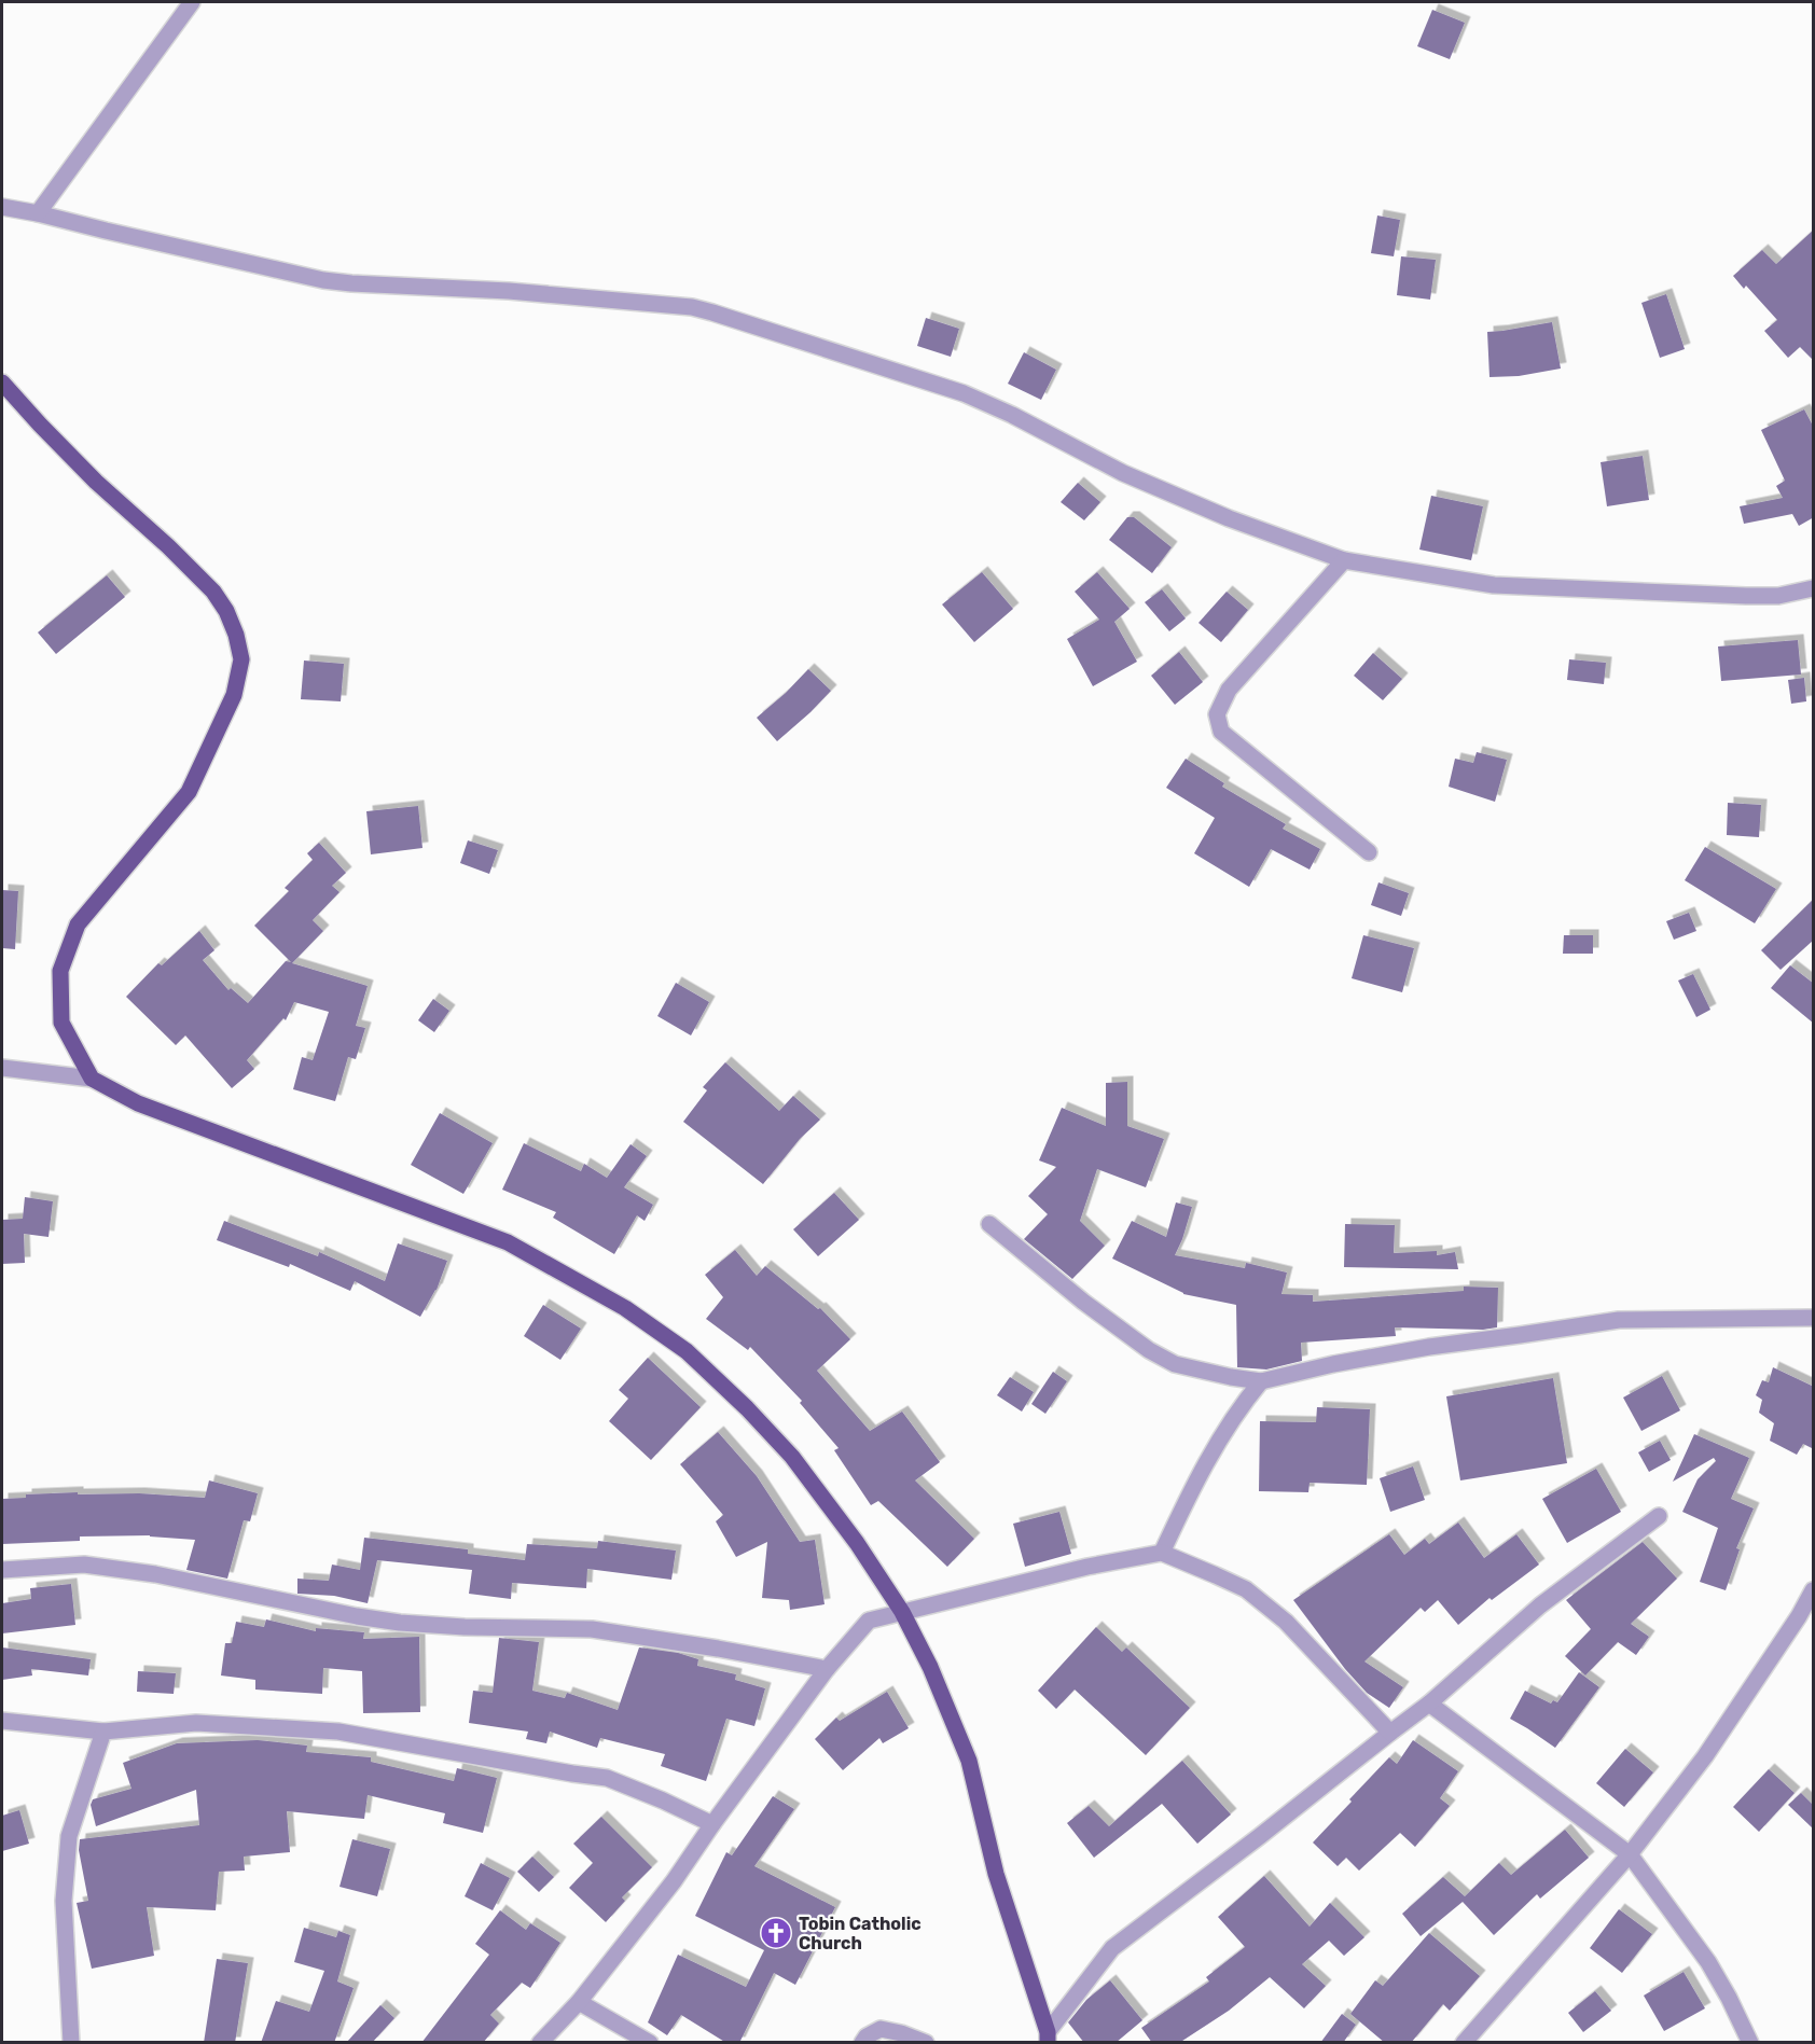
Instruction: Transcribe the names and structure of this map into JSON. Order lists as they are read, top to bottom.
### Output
{
  "places": {
    "church": ["Tobin Catholic Church"]
  }
}
